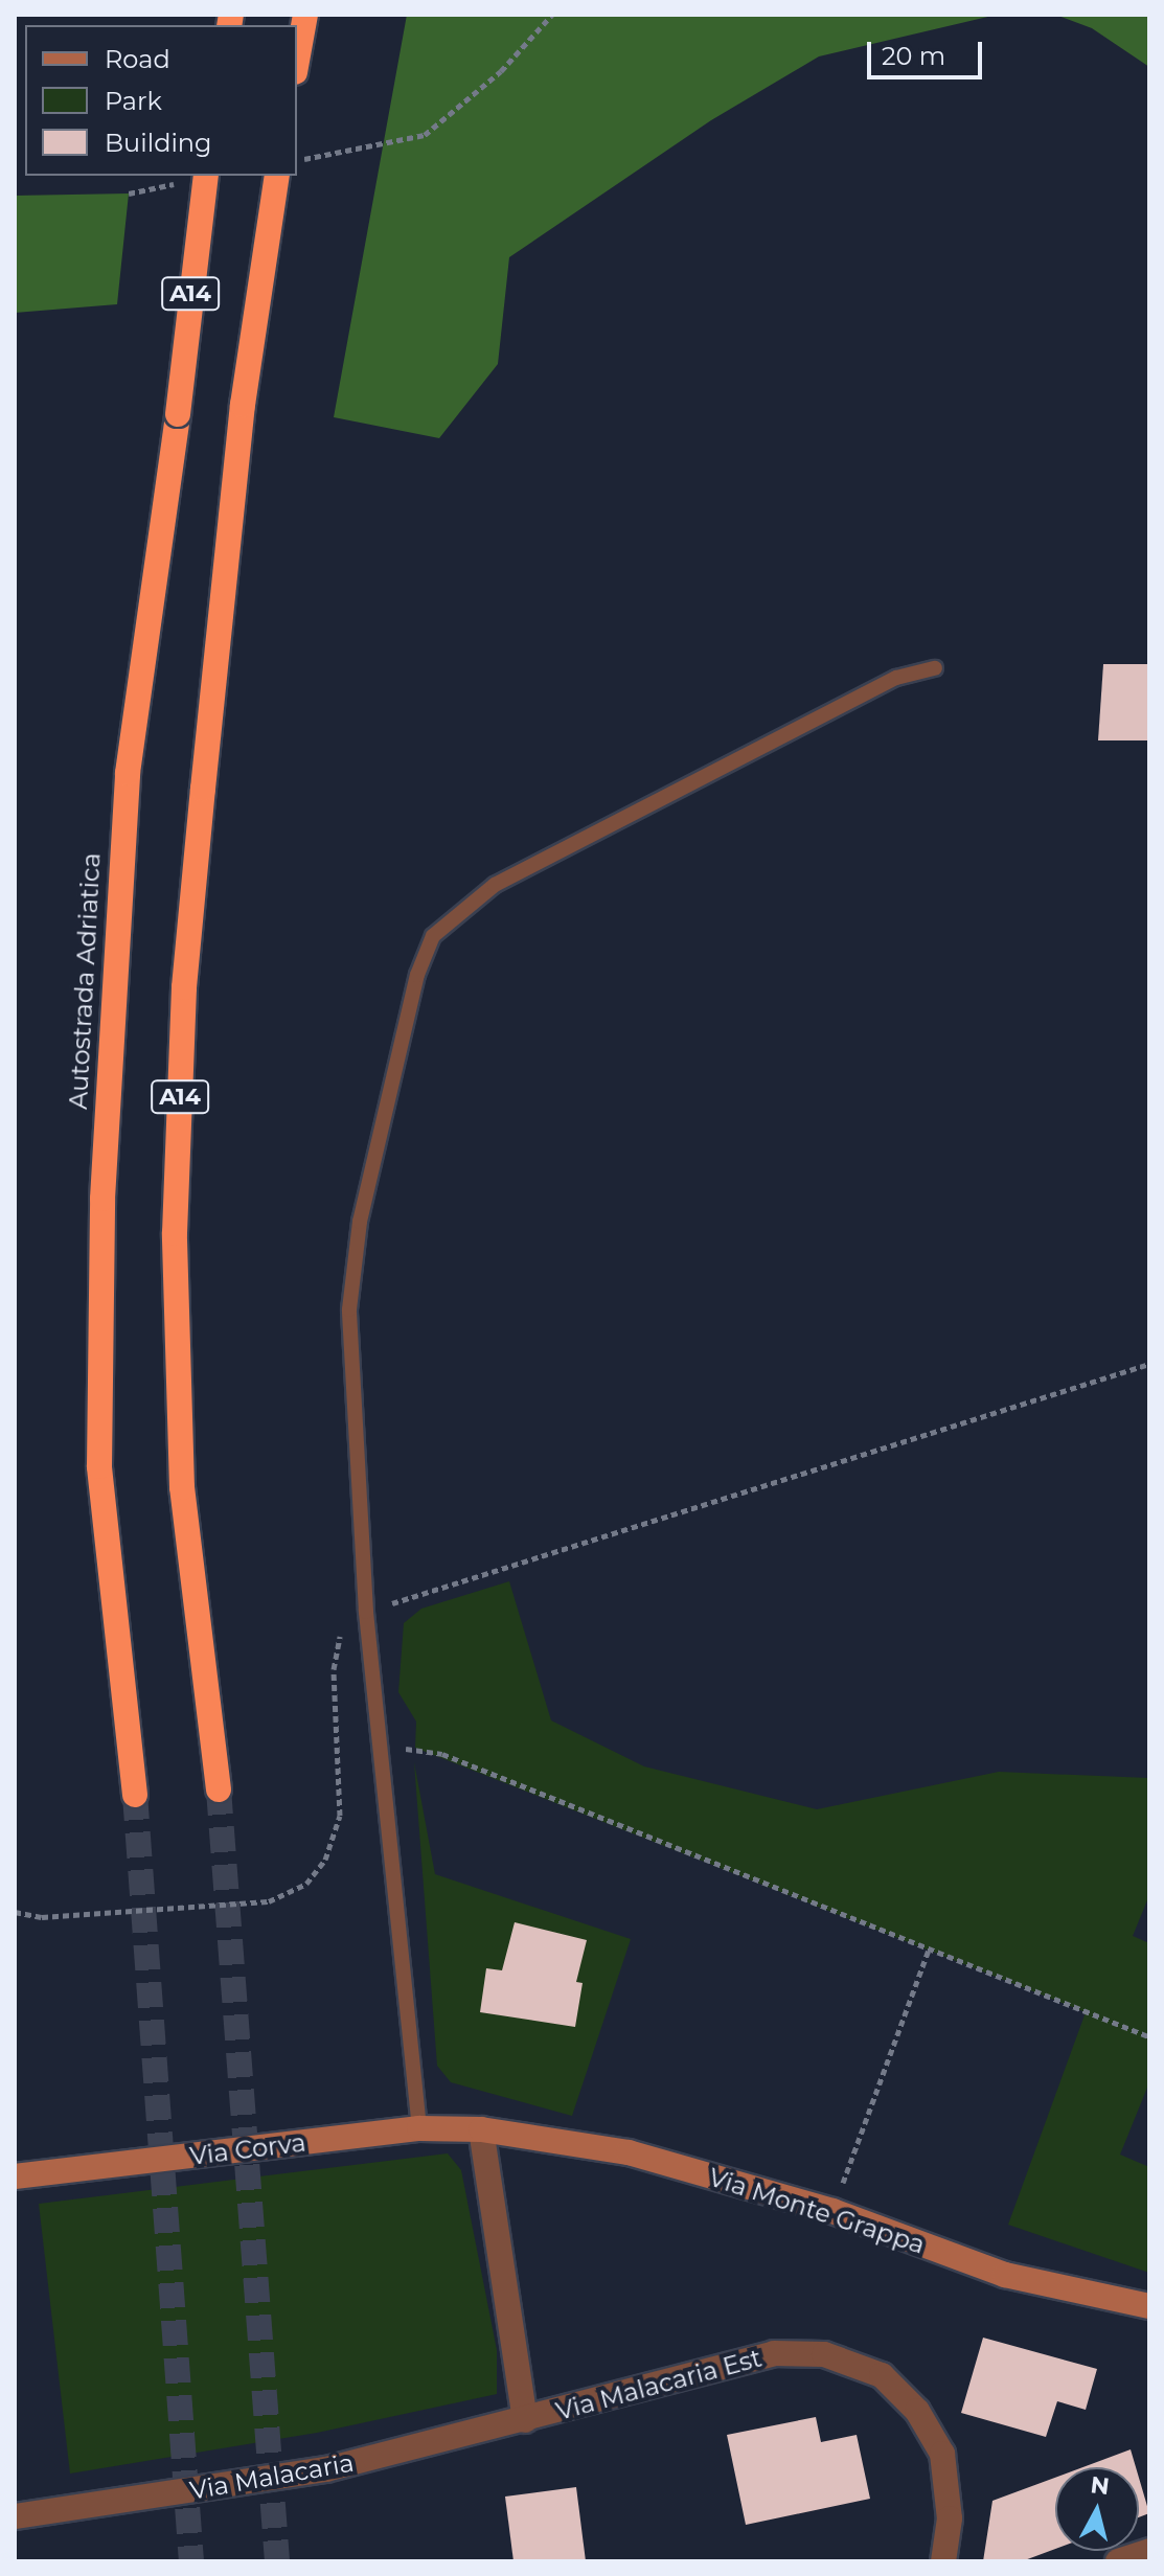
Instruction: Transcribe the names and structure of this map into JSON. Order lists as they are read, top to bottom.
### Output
{
  "streets": {
    "highway": ["A14", "Autostrada Adriatica"],
    "street": [
      "Via Corva",
      "Via Monte Grappa",
      "Via Malacaria Est",
      "Via Malacaria"
    ]
  },
  "crossings": [
    ["Via Corva", "Via Monte Grappa"],
    ["Via Malacaria Est", "Via Malacaria"]
  ],
  "legend": ["Road", "Park", "Building"],
  "scale_bar": "20 m",
  "north": "top"
}
